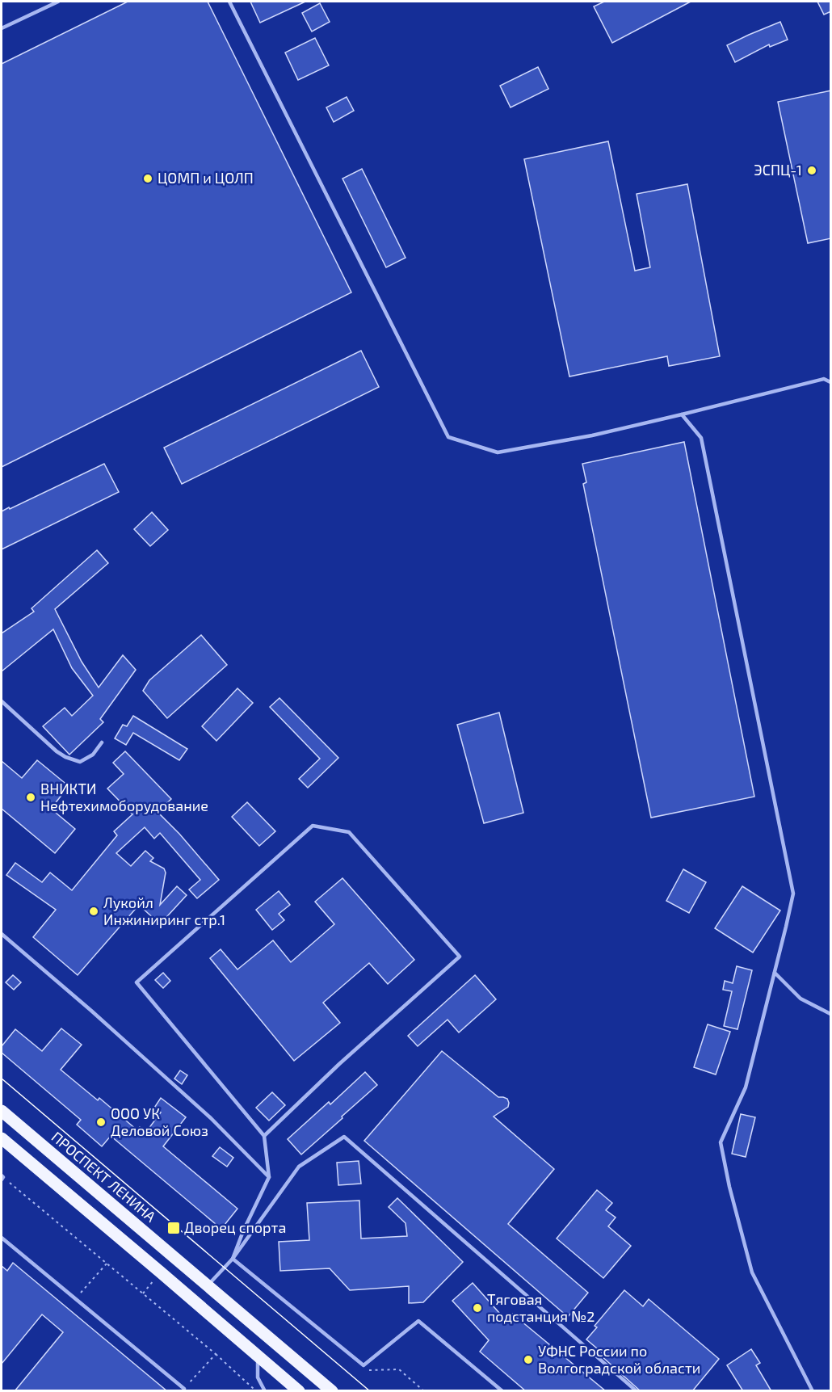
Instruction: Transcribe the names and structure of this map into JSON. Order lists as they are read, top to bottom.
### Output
{
  "streets": {
    "main road": ["ПРОСПЕКТ ЛЕНИНА"]
  },
  "places": {
    "other": [
      "ЭСПЦ-1",
      "ЦОМП и ЦОЛП",
      "ВНИКТИ Нефтехимоборудование",
      "Лукойл Инжиниринг стр.1",
      "ООО УК Деловой Союз",
      "Тяговая подстанция №2",
      "УФНС России по Волгоградской области"
    ],
    "transit": ["Дворец спорта"]
  }
}
